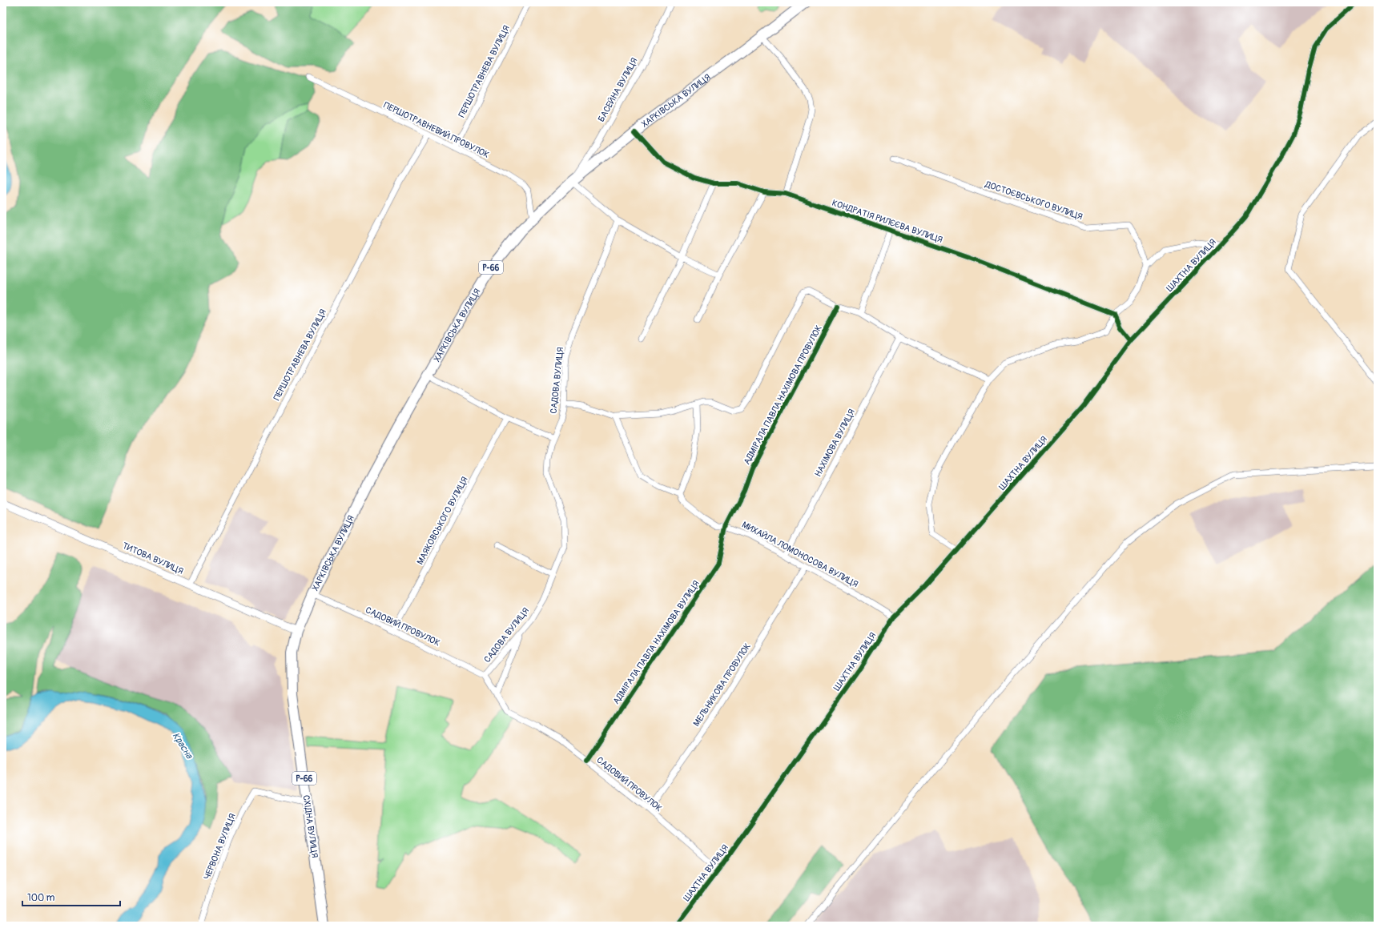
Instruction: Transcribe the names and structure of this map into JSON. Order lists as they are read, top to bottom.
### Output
{
  "streets": {
    "main road": ["ХАРКІВСЬКА ВУЛИЦЯ", "Р-66", "СХІДНА ВУЛИЦЯ"],
    "street": [
      "ПЕРШОТРАВНЕВА ВУЛИЦЯ",
      "БАСЕЙНА ВУЛИЦЯ",
      "ПЕРШОТРАВНЕВИЙ ПРОВУЛОК",
      "ДОСТОЄВСЬКОГО ВУЛИЦЯ",
      "КОНДРАТІЯ РИЛЄЄВА ВУЛИЦЯ",
      "ШАХТНА ВУЛИЦЯ",
      "САДОВА ВУЛИЦЯ",
      "АДМІРАЛА ПАВЛА НАХІМОВА ПРОВУЛОК",
      "НАХІМОВА ВУЛИЦЯ",
      "МАЯКОВСЬКОГО ВУЛИЦЯ",
      "МИХАЙЛА ЛОМОНОСОВА ВУЛИЦЯ",
      "ТИТОВА ВУЛИЦЯ",
      "САДОВИЙ ПРОВУЛОК",
      "АДМІРАЛА ПАВЛА НАХІМОВА ВУЛИЦЯ",
      "МЕЛЬНИКОВА ПРОВУЛОК",
      "ЧЕРВОНА ВУЛИЦЯ"
    ]
  },
  "crossings": [
    ["ПЕРШОТРАВНЕВА ВУЛИЦЯ", "ПЕРШОТРАВНЕВИЙ ПРОВУЛОК"],
    ["ПЕРШОТРАВНЕВА ВУЛИЦЯ", "ТИТОВА ВУЛИЦЯ"],
    ["БАСЕЙНА ВУЛИЦЯ", "ХАРКІВСЬКА ВУЛИЦЯ"],
    ["ХАРКІВСЬКА ВУЛИЦЯ", "ПЕРШОТРАВНЕВИЙ ПРОВУЛОК"],
    ["ХАРКІВСЬКА ВУЛИЦЯ", "КОНДРАТІЯ РИЛЄЄВА ВУЛИЦЯ"],
    ["ХАРКІВСЬКА ВУЛИЦЯ", "ТИТОВА ВУЛИЦЯ"],
    ["ХАРКІВСЬКА ВУЛИЦЯ", "САДОВИЙ ПРОВУЛОК"],
    ["ХАРКІВСЬКА ВУЛИЦЯ", "СХІДНА ВУЛИЦЯ"],
    ["ШАХТНА ВУЛИЦЯ", "МИХАЙЛА ЛОМОНОСОВА ВУЛИЦЯ"],
    ["ШАХТНА ВУЛИЦЯ", "САДОВИЙ ПРОВУЛОК"],
    ["САДОВА ВУЛИЦЯ", "САДОВИЙ ПРОВУЛОК"],
    ["АДМІРАЛА ПАВЛА НАХІМОВА ПРОВУЛОК", "МИХАЙЛА ЛОМОНОСОВА ВУЛИЦЯ"],
    ["АДМІРАЛА ПАВЛА НАХІМОВА ПРОВУЛОК", "АДМІРАЛА ПАВЛА НАХІМОВА ВУЛИЦЯ"],
    ["НАХІМОВА ВУЛИЦЯ", "МИХАЙЛА ЛОМОНОСОВА ВУЛИЦЯ"],
    ["МАЯКОВСЬКОГО ВУЛИЦЯ", "САДОВИЙ ПРОВУЛОК"],
    ["МИХАЙЛА ЛОМОНОСОВА ВУЛИЦЯ", "АДМІРАЛА ПАВЛА НАХІМОВА ВУЛИЦЯ"],
    ["МИХАЙЛА ЛОМОНОСОВА ВУЛИЦЯ", "МЕЛЬНИКОВА ПРОВУЛОК"],
    ["ТИТОВА ВУЛИЦЯ", "СХІДНА ВУЛИЦЯ"],
    ["САДОВИЙ ПРОВУЛОК", "АДМІРАЛА ПАВЛА НАХІМОВА ВУЛИЦЯ"],
    ["САДОВИЙ ПРОВУЛОК", "МЕЛЬНИКОВА ПРОВУЛОК"],
    ["СХІДНА ВУЛИЦЯ", "ЧЕРВОНА ВУЛИЦЯ"]
  ],
  "water": ["Красна"],
  "scale_bar": "100 m"
}
